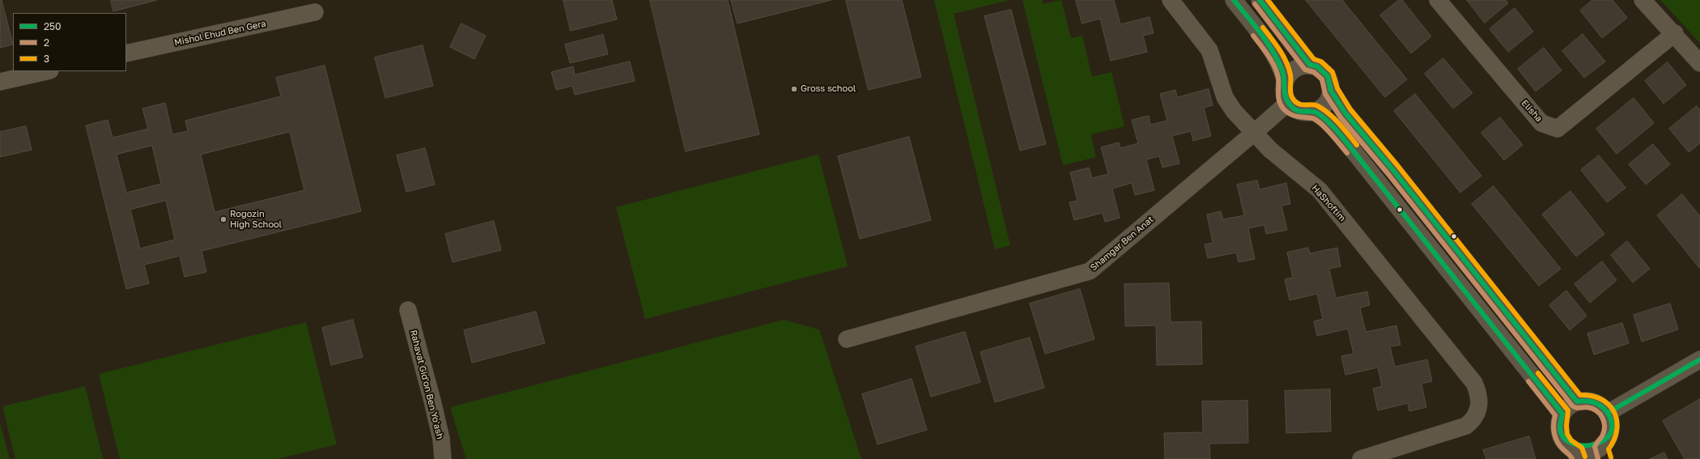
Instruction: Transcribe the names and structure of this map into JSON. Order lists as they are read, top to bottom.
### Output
{
  "streets": {
    "street": [
      "Mishol Ehud Ben Gera",
      "Elisha",
      "HaShoftim",
      "Shamgar Ben Anat",
      "Rahavat Gid'on Ben Yo'ash"
    ]
  },
  "crossings": [
    ["HaShoftim", "Shamgar Ben Anat"]
  ],
  "places": ["Gross school", "Rogozin High School"],
  "lines": ["transit line 250", "transit line 3", "transit line 2"],
  "legend": ["250", "2", "3"]
}
